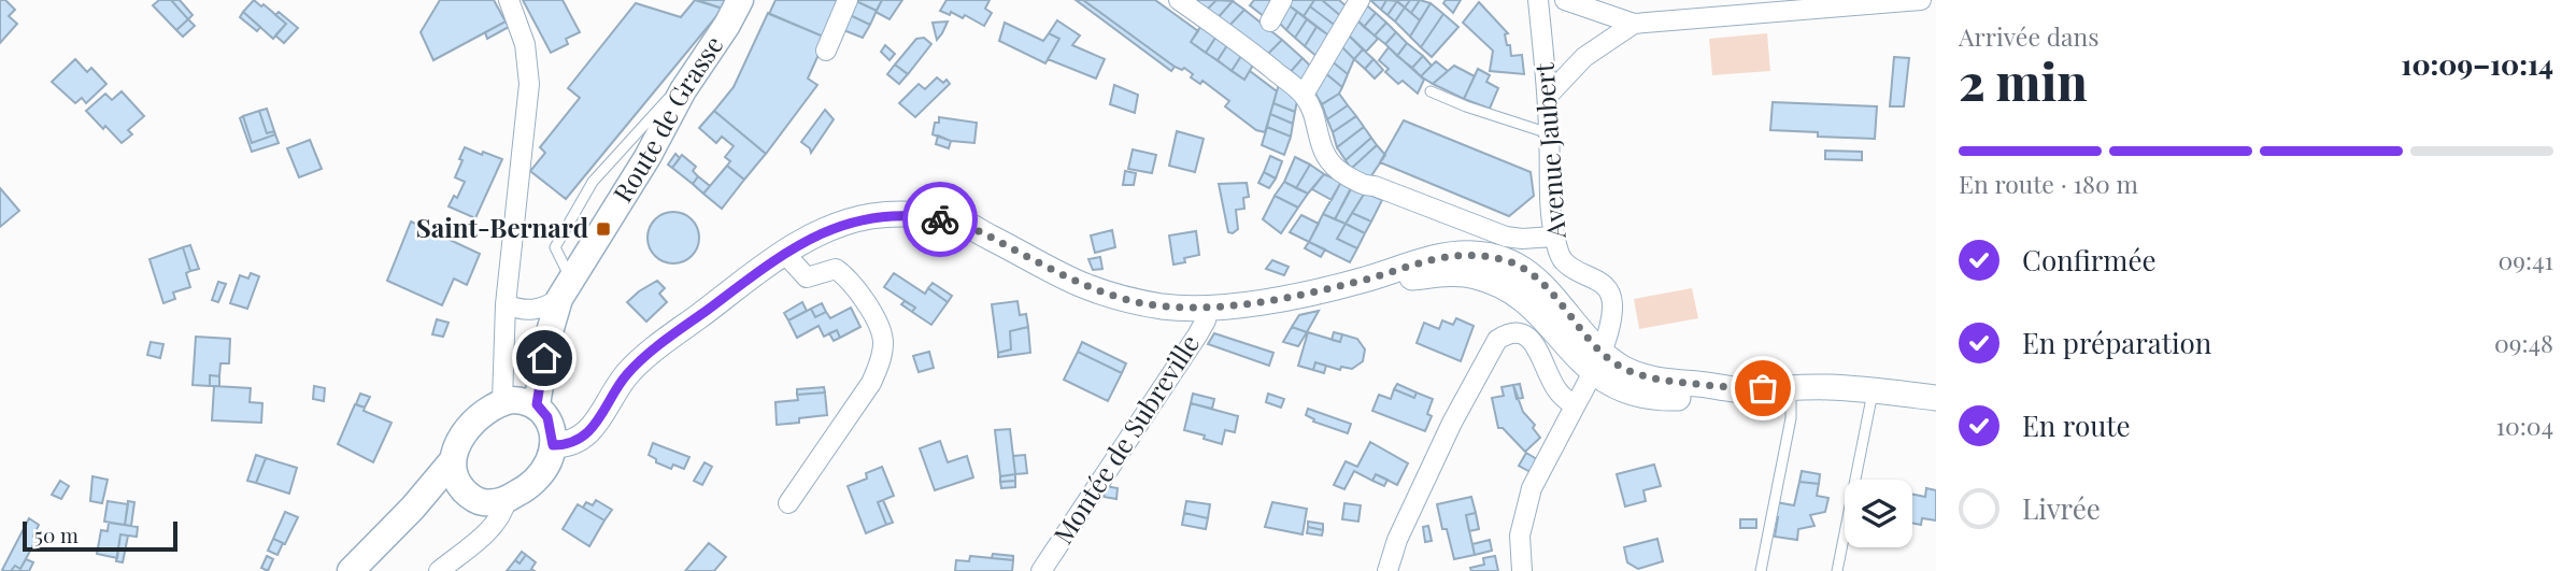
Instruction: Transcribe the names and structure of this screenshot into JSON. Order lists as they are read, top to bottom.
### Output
{
  "streets": {
    "main road": ["Route de Grasse"],
    "street": ["Avenue Jaubert", "Montée de Subreville"]
  },
  "places": {
    "transit": ["Saint-Bernard"]
  },
  "scale_bar": "50 m",
  "page": {
    "heading": ["2 min", "Arrivée dans", "10:09–10:14"],
    "bar": "En route · 180 m",
    "list": [
      ["Confirmée", "09:41"],
      ["En préparation", "09:48"],
      ["En route", "10:04"],
      "Livrée"
    ],
    "scale": "50 m"
  }
}
